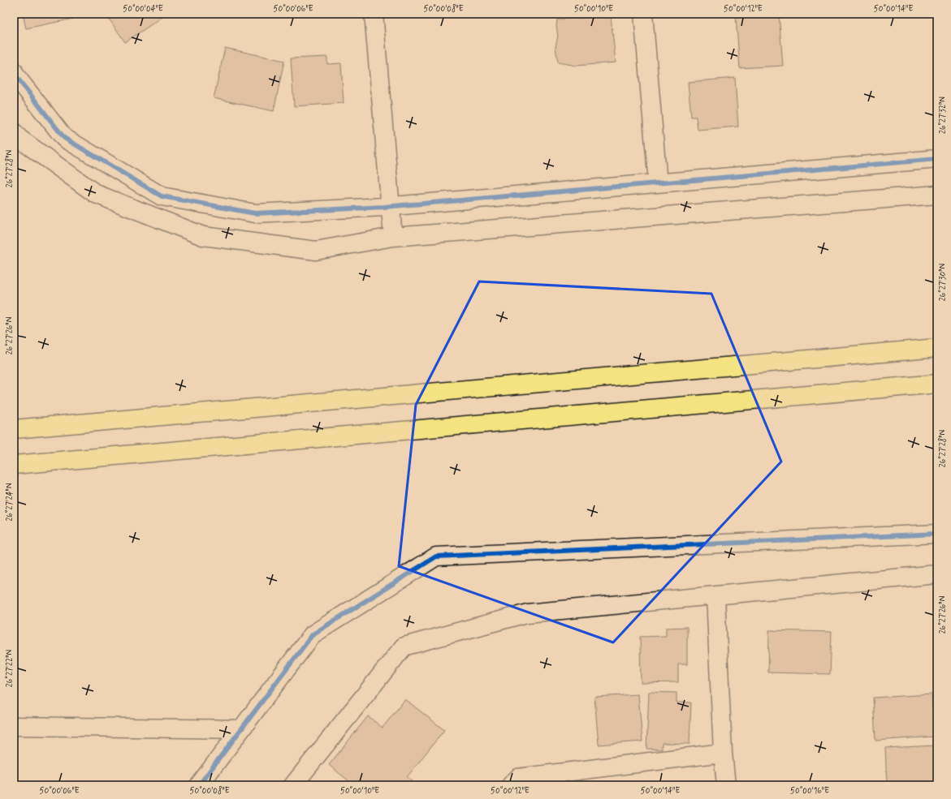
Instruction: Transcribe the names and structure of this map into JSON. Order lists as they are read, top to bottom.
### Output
{
  "coordinates": [
    "50°00'04\"E",
    "50°00'06\"E",
    "50°00'08\"E",
    "50°00'10\"E",
    "50°00'12\"E",
    "50°00'14\"E",
    "26°27'32\"N",
    "26°27'28\"N",
    "26°27'30\"N",
    "26°27'26\"N",
    "26°27'24\"N",
    "26°27'22\"N",
    "50°00'16\"E"
  ]
}
